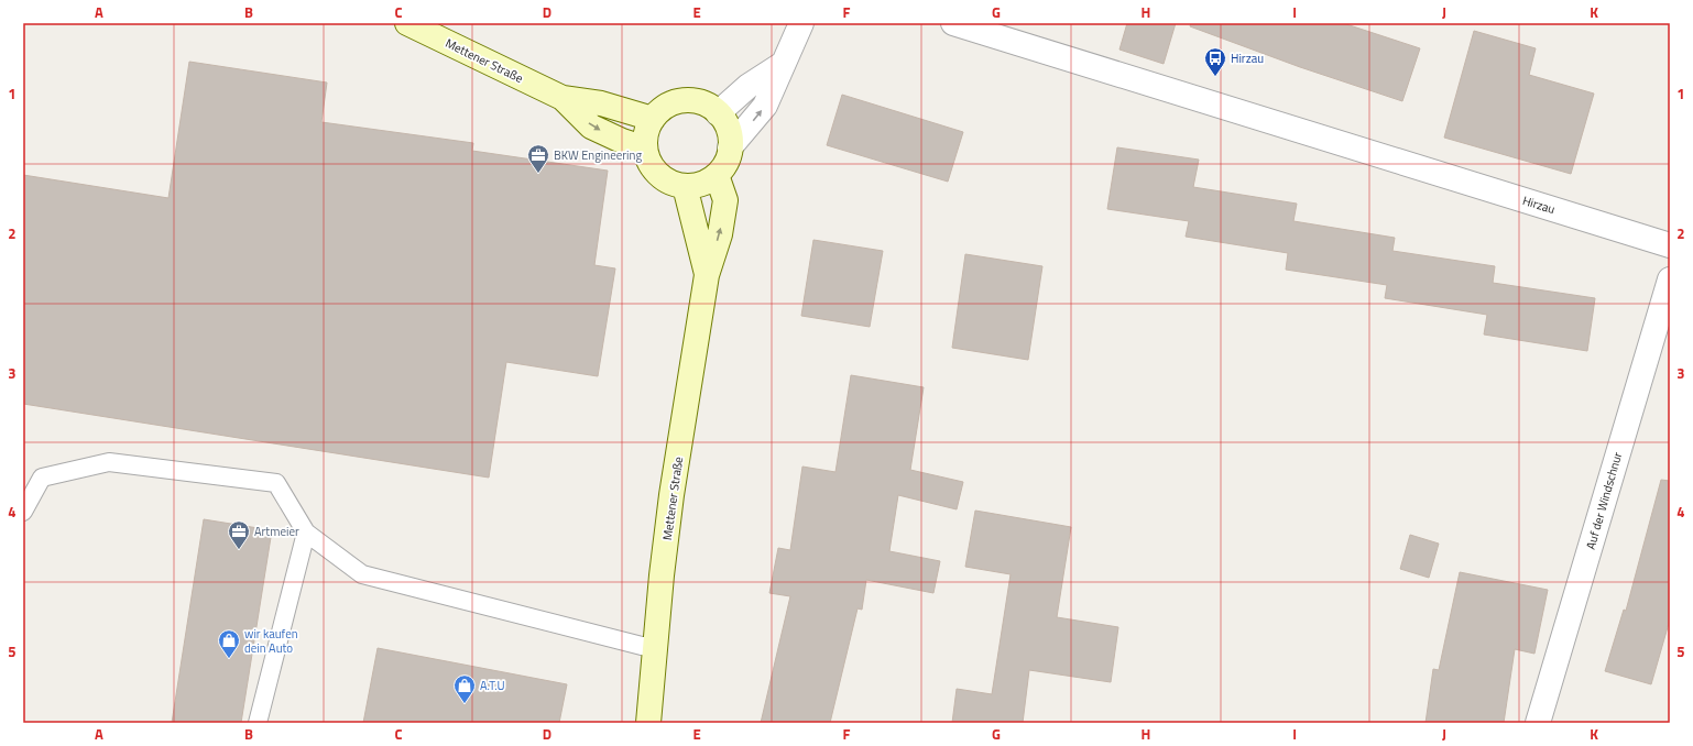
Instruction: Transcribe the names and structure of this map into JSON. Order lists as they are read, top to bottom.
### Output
{
  "streets": {
    "street": ["Mettener Straße", "Hirzau", "Auf der Windschnur"]
  },
  "places": {
    "bus stop": ["Hirzau"],
    "office": ["BKW Engineering", "Artmeier"],
    "shop": ["wir kaufen dein Auto", "A.T.U"]
  },
  "grid": {
    "columns": [
      "A",
      "B",
      "C",
      "D",
      "E",
      "F",
      "G",
      "H",
      "I",
      "J",
      "K"
    ],
    "rows": [
      "1",
      "2",
      "3",
      "4",
      "5"
    ]
  }
}
